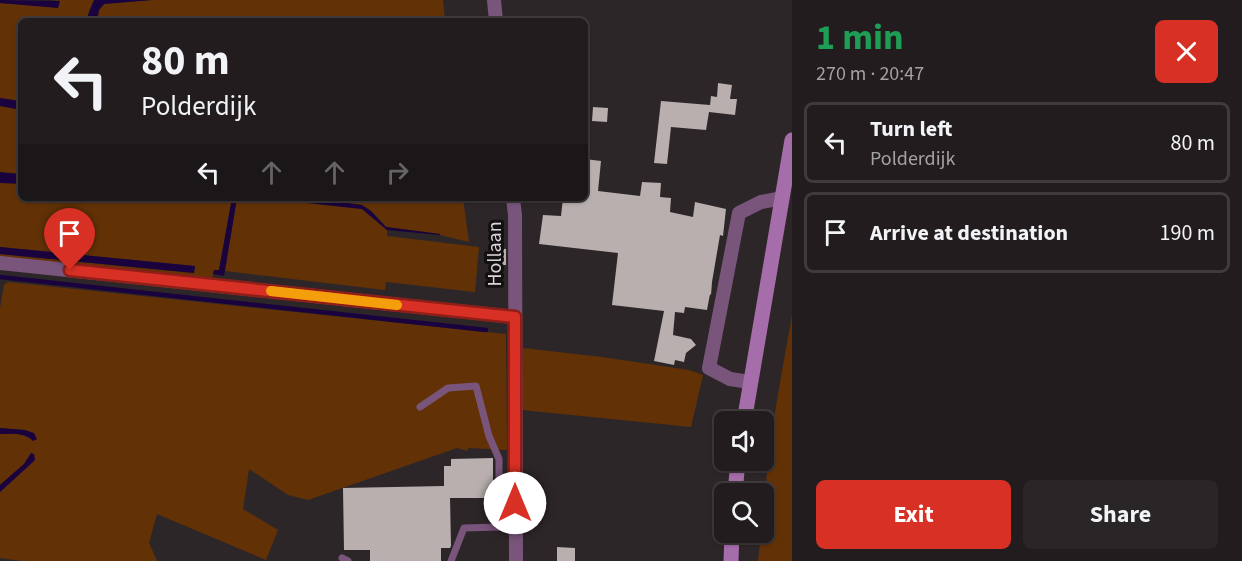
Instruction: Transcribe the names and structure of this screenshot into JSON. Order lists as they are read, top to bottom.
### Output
{
  "streets": {
    "street": ["Hollaan"]
  },
  "page": {
    "heading": ["1 min", "270 m · 20:47"],
    "turn": ["80 m", "Polderdijk"],
    "list": [
      {
        "name": "Turn left",
        "note": "Polderdijk",
        "value": "80 m"
      },
      {
        "name": "Arrive at destination",
        "value": "190 m"
      }
    ],
    "buttons": ["Exit", "Share"]
  }
}
